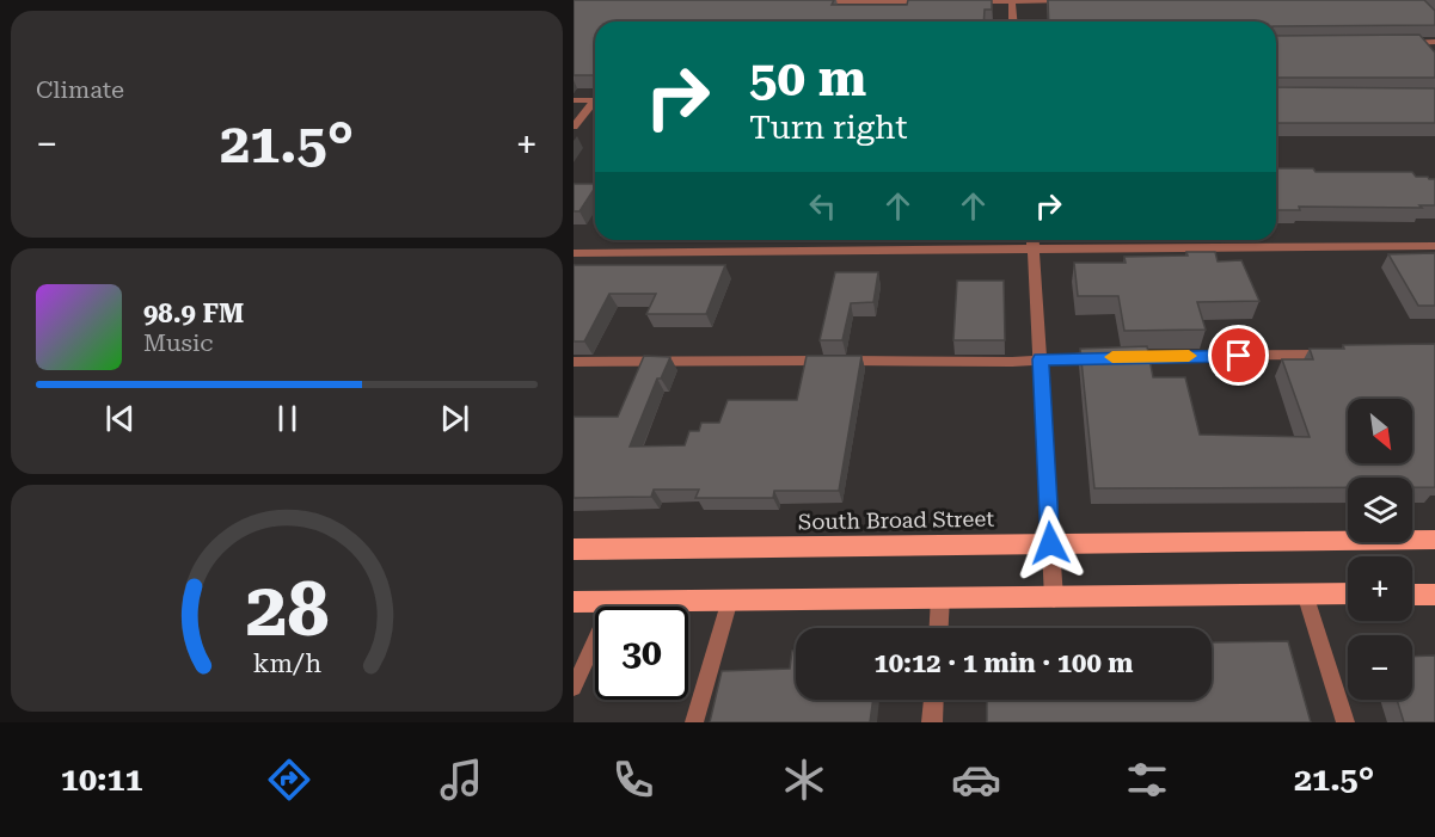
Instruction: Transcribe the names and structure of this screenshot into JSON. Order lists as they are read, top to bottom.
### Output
{
  "streets": {
    "main road": ["South Broad Street"]
  },
  "north": "bottom right",
  "page": {
    "tile": "Climate",
    "turn": ["50 m", "Turn right"],
    "heat": ["−", "21.5°", "+"],
    "song": ["98.9 FM", "Music"],
    "map_buttons": ["+", "−"],
    "limit": "30",
    "trip": "10:12 · 1 min · 100 m",
    "tabs": ["10:11", "21.5°"],
    "gauge": ["28", "km/h"]
  }
}
